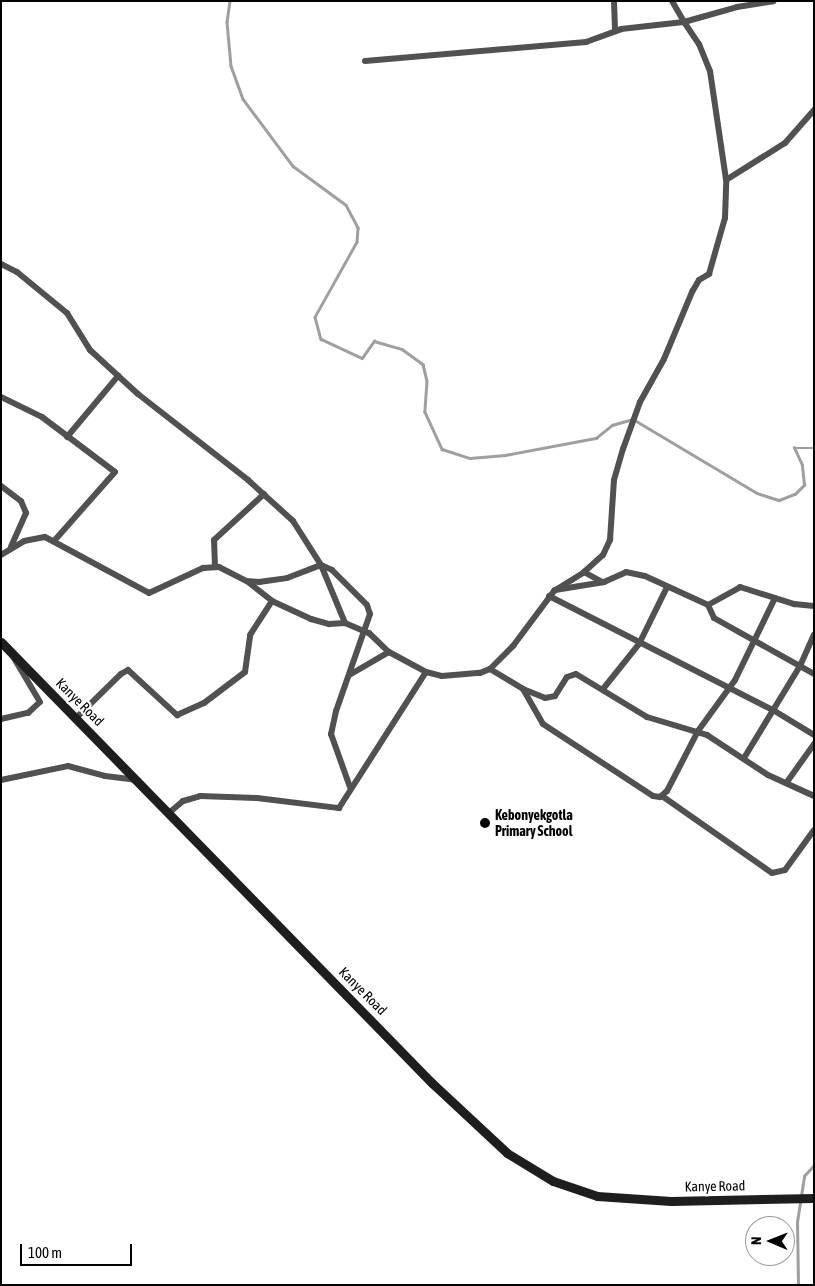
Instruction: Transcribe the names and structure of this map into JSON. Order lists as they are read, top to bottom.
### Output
{
  "streets": {
    "main road": ["Kanye Road"]
  },
  "places": ["Kebonyekgotla Primary School"],
  "scale_bar": "100 m",
  "north": "left"
}
